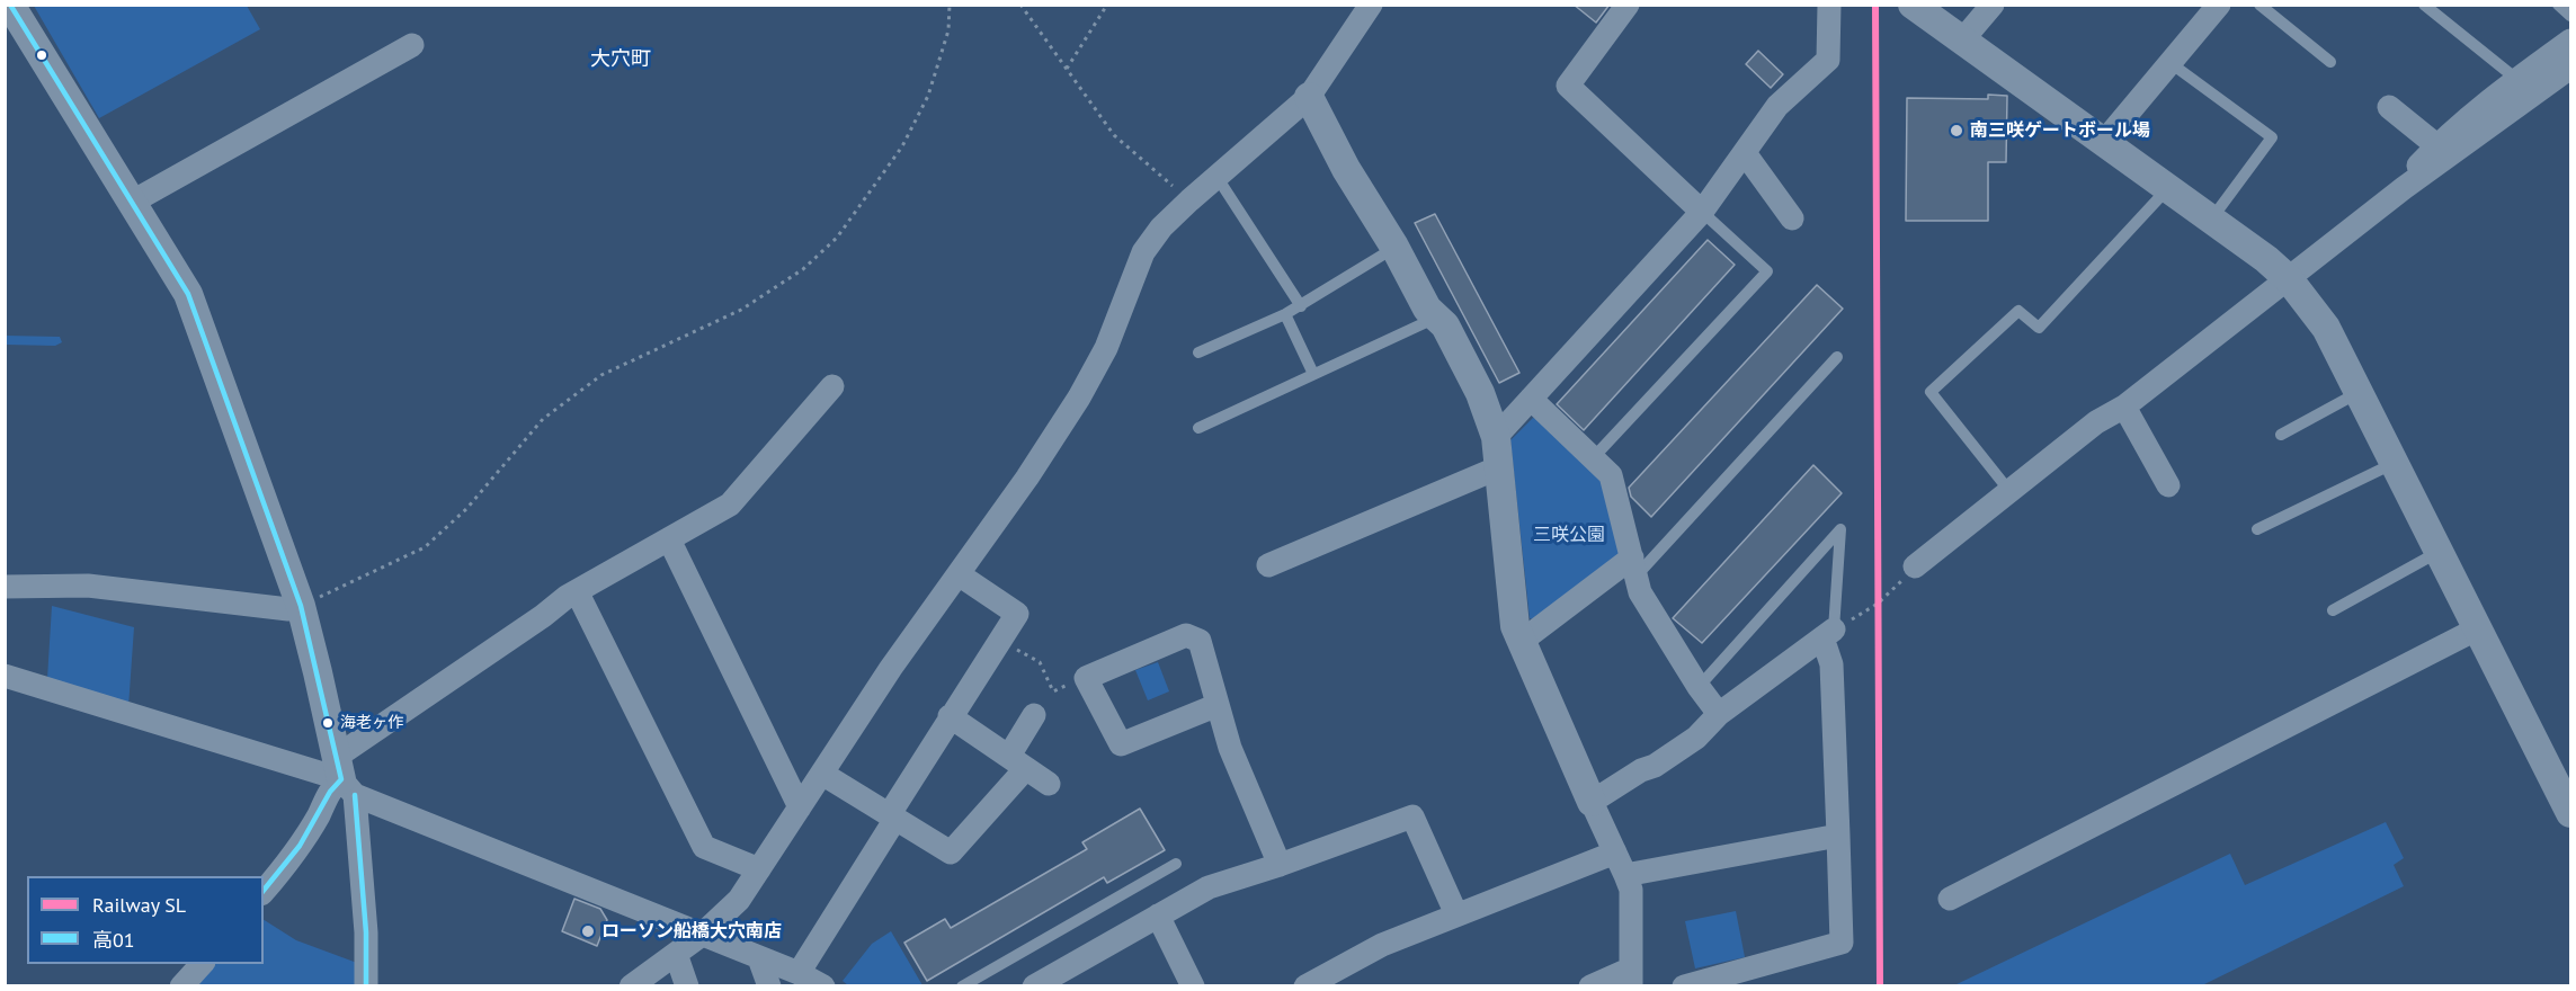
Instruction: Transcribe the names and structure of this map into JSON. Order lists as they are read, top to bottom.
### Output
{
  "districts": ["大穴町"],
  "parks": ["三咲公園"],
  "places": ["南三咲ゲートボール場", "海老ヶ作", "ローソン船橋大穴南店"],
  "lines": ["rail line SL", "transit line 高01"],
  "legend": ["Railway SL", "高01"]
}
